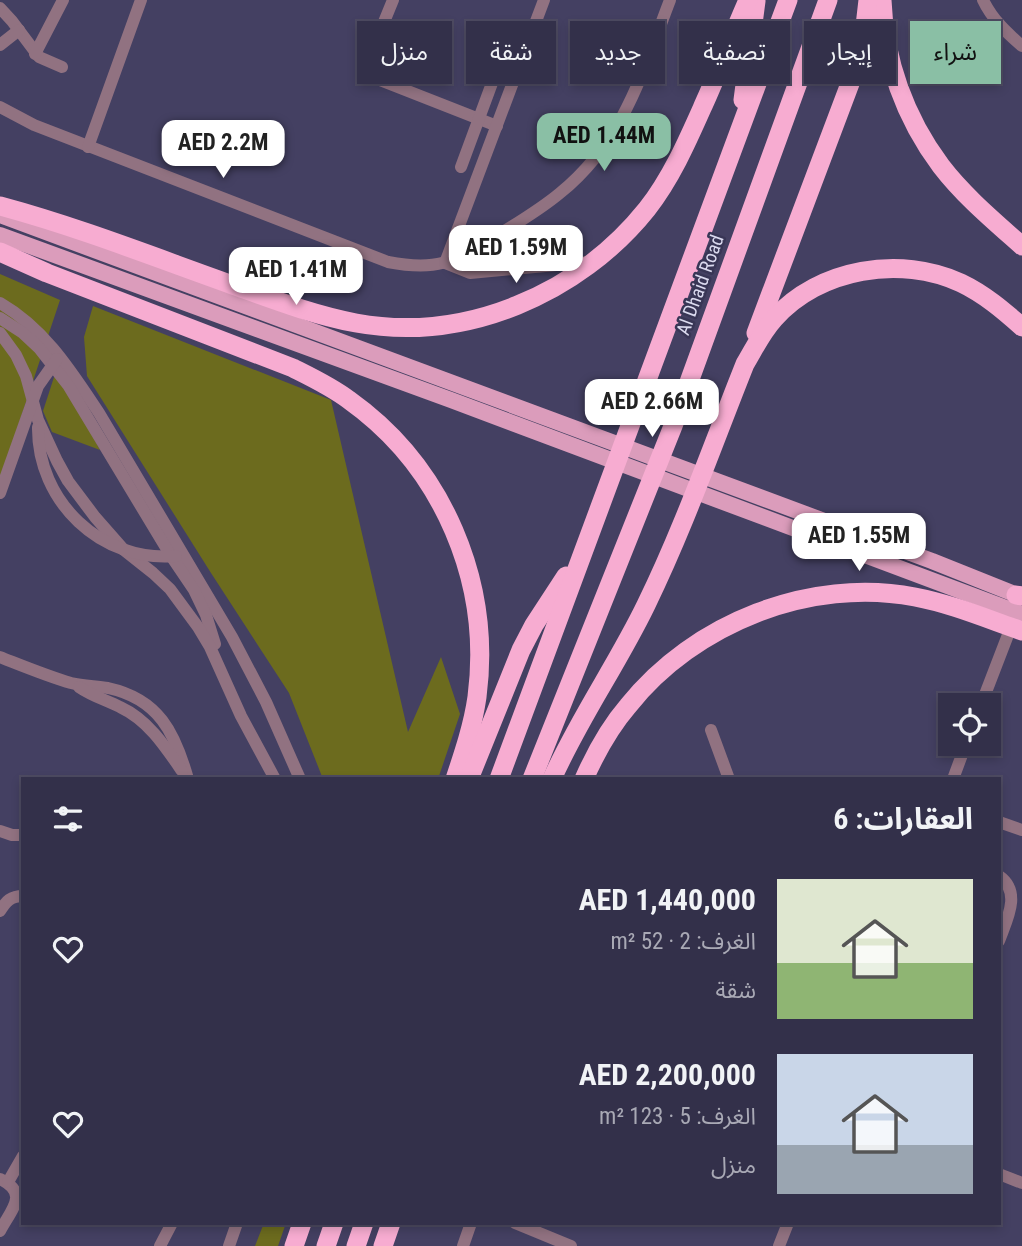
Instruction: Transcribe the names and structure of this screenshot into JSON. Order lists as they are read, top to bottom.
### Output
{
  "streets": {
    "highway": ["Al Dhaid Road"]
  },
  "page": {
    "chip": [
      "شراء",
      "إيجار",
      "تصفية",
      "جديد",
      "شقة",
      "منزل"
    ],
    "price": [
      "AED 1.44M",
      "AED 2.2M",
      "AED 1.59M",
      "AED 1.41M",
      "AED 2.66M",
      "AED 1.55M"
    ],
    "heading": "العقارات: 6",
    "list": [
      {
        "name": "AED 1,440,000",
        "note": "الغرف: 2 · 52 m² · شقة"
      },
      {
        "name": "AED 2,200,000",
        "note": "الغرف: 5 · 123 m² · منزل"
      }
    ]
  }
}
